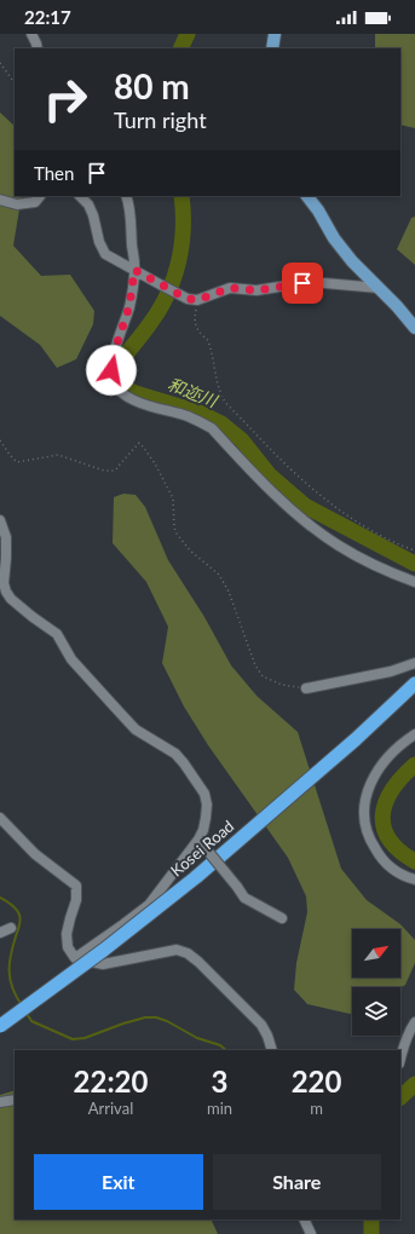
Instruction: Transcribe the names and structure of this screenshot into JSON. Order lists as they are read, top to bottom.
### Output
{
  "streets": {
    "highway": ["Kosei Road"]
  },
  "water": ["和迩川"],
  "north": "top right",
  "page": {
    "status": "22:17",
    "turn": ["80 m", "Turn right"],
    "then": "Then",
    "eta": [
      "22:20",
      "Arrival",
      "3",
      "min",
      "220",
      "m"
    ],
    "buttons": ["Exit", "Share"]
  }
}
